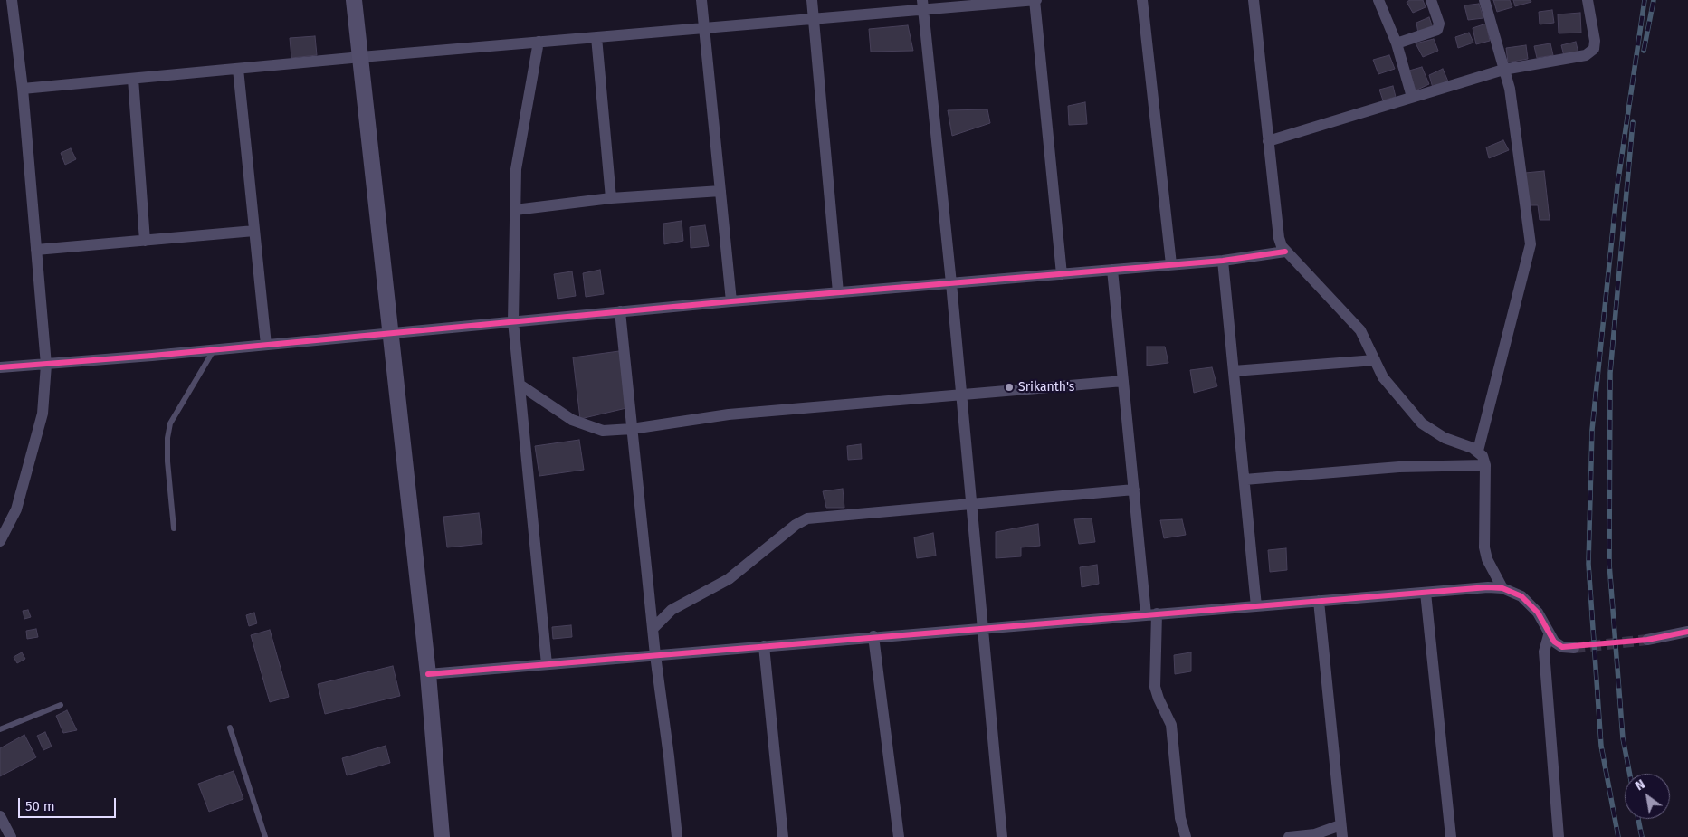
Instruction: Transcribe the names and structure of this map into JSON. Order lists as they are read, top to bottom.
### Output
{
  "places": ["Srikanth's"],
  "scale_bar": "50 m",
  "north": "top left"
}
